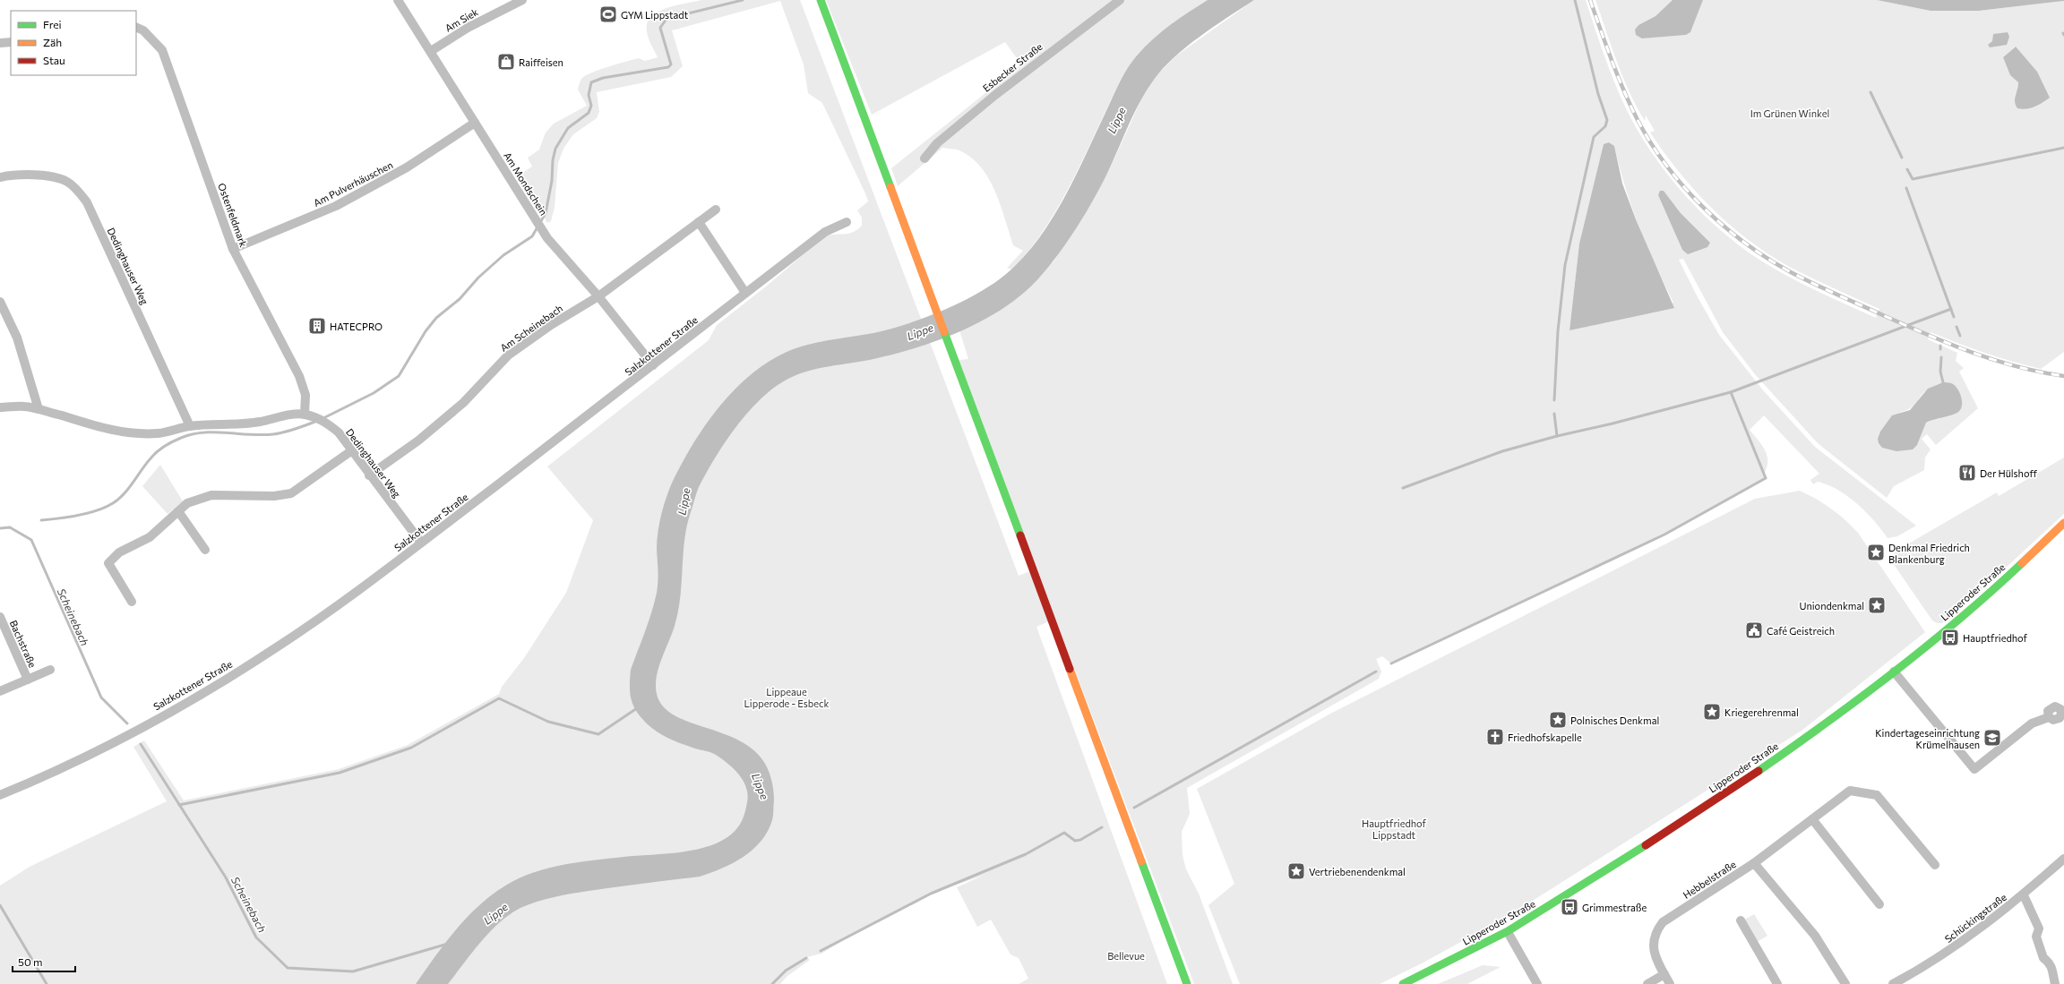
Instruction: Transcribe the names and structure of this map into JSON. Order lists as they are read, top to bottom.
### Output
{
  "streets": {
    "main road": ["Lipperoder Straße"],
    "street": [
      "Am Siek",
      "Esbecker Straße",
      "Am Pulverhäuschen",
      "Am Mondschein",
      "Ostenfeldmark",
      "Dedinghauser Weg",
      "Am Scheinebach",
      "Salzkottener Straße",
      "Bachstraße",
      "Hebbelstraße",
      "Schückingstraße"
    ]
  },
  "crossings": [
    ["Am Siek", "Am Mondschein"],
    ["Am Pulverhäuschen", "Am Mondschein"],
    ["Am Pulverhäuschen", "Ostenfeldmark"],
    ["Am Mondschein", "Am Scheinebach"],
    ["Am Mondschein", "Salzkottener Straße"],
    ["Ostenfeldmark", "Dedinghauser Weg"],
    ["Dedinghauser Weg", "Am Scheinebach"],
    ["Dedinghauser Weg", "Salzkottener Straße"]
  ],
  "water": ["Lippe", "Scheinebach"],
  "parks": [
    "Im Grünen Winkel",
    "Lippeaue Lipperode - Esbeck",
    "Hauptfriedhof Lippstadt",
    "Bellevue"
  ],
  "places": {
    "sports": ["GYM Lippstadt"],
    "shop": ["Raiffeisen"],
    "building": ["HATECPRO"],
    "restaurant": ["Der Hülshoff"],
    "place": [
      "Denkmal Friedrich Blankenburg",
      "Uniondenkmal",
      "Kriegerehrenmal",
      "Polnisches Denkmal",
      "Vertriebenendenkmal"
    ],
    "public building": ["Café Geistreich"],
    "bus stop": ["Hauptfriedhof", "Grimmestraße"],
    "church": ["Friedhofskapelle"],
    "school or university": ["Kindertageseinrichtung Krümelhausen"]
  },
  "legend": ["Frei", "Zäh", "Stau"],
  "scale_bar": "50 m"
}
